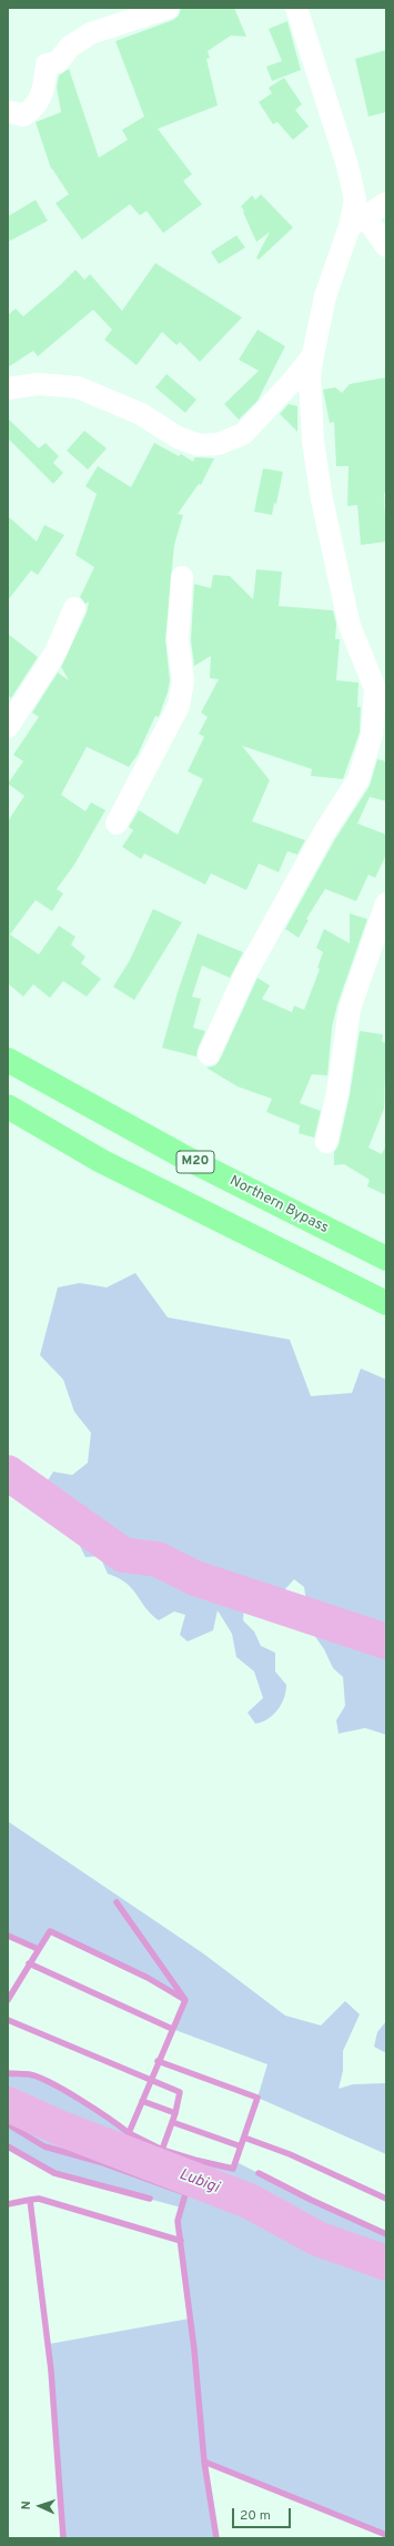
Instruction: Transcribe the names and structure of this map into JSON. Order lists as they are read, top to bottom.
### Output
{
  "streets": {
    "highway": ["M20", "Northern Bypass"]
  },
  "water": ["Lubigi"],
  "scale_bar": "20 m",
  "north": "left"
}
